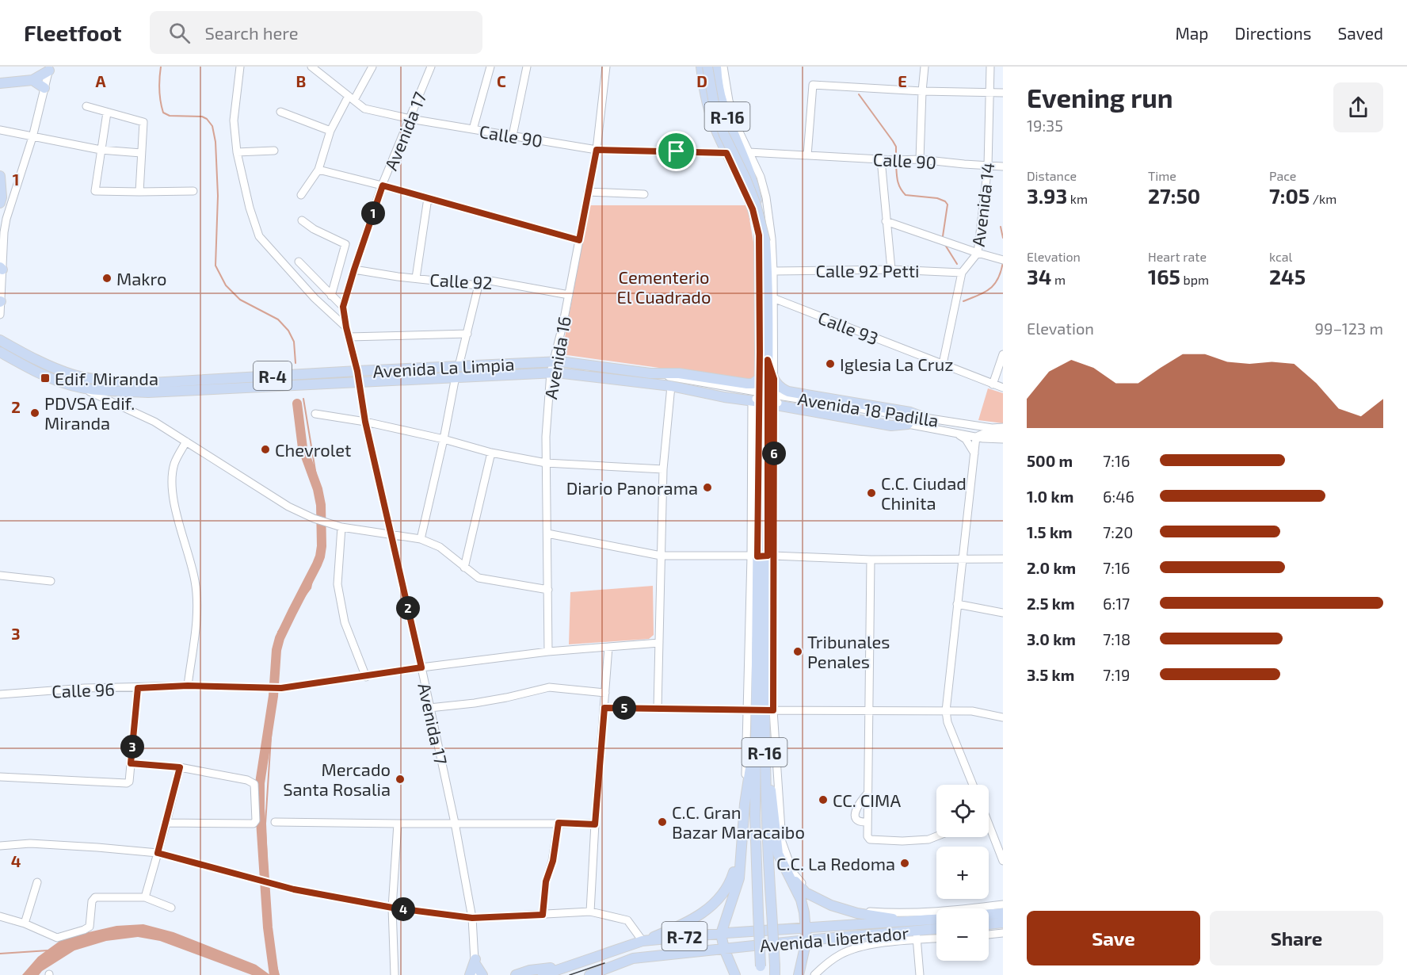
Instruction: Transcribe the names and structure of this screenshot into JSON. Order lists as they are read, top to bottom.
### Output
{
  "streets": {
    "main road": [
      "R-16",
      "Avenida La Limpia",
      "R-4",
      "R-72",
      "Avenida Libertador"
    ],
    "street": [
      "Avenida 17",
      "Calle 90",
      "Avenida 14",
      "Calle 92 Petti",
      "Calle 92",
      "Calle 93",
      "Avenida 16",
      "Avenida 18 Padilla",
      "Calle 96"
    ]
  },
  "crossings": [
    ["R-16", "Calle 90"],
    ["R-16", "Calle 92 Petti"],
    ["R-16", "Calle 93"],
    ["Avenida 17", "Calle 90"],
    ["Avenida 17", "Calle 92"],
    ["Avenida 17", "Avenida La Limpia"],
    ["Avenida 17", "Calle 96"],
    ["Calle 90", "Avenida 14"],
    ["Calle 90", "Avenida 16"],
    ["Avenida 14", "Calle 92 Petti"],
    ["Avenida 14", "Calle 93"],
    ["Calle 92", "Avenida 16"],
    ["Avenida 16", "Avenida La Limpia"],
    ["Avenida 16", "R-4"],
    ["Avenida 16", "Calle 96"],
    ["Avenida La Limpia", "R-4"],
    ["R-4", "Avenida 18 Padilla"],
    ["R-72", "Avenida Libertador"]
  ],
  "parks": ["Cementerio El Cuadrado"],
  "places": {
    "other": [
      "Makro",
      "Iglesia La Cruz",
      "PDVSA Edif. Miranda",
      "Chevrolet",
      "Diario Panorama",
      "C.C. Ciudad Chinita",
      "Tribunales Penales",
      "Mercado Santa Rosalia",
      "CC. CIMA",
      "C.C. Gran Bazar Maracaibo",
      "C.C. La Redoma"
    ],
    "transit": ["Edif. Miranda"]
  },
  "page": {
    "header": "Fleetfoot",
    "search": "Search here",
    "nav": ["Map", "Directions", "Saved"],
    "heading": ["Evening run", "19:35"],
    "stats": [
      ["Distance", "3.93 km"],
      ["Time", "27:50"],
      ["Pace", "7:05 /km"],
      ["Elevation", "34 m"],
      ["Heart rate", "165 bpm"],
      ["kcal", "245"]
    ],
    "pins": [
      "1",
      "6",
      "2",
      "5",
      "3",
      "4"
    ],
    "chart": ["Elevation", "99–123 m"],
    "list": [
      {
        "name": "500 m",
        "note": "7:16"
      },
      {
        "name": "1.0 km",
        "note": "6:46"
      },
      {
        "name": "1.5 km",
        "note": "7:20"
      },
      {
        "name": "2.0 km",
        "note": "7:16"
      },
      {
        "name": "2.5 km",
        "note": "6:17"
      },
      {
        "name": "3.0 km",
        "note": "7:18"
      },
      {
        "name": "3.5 km",
        "note": "7:19"
      }
    ],
    "map_buttons": ["+", "−"],
    "buttons": ["Save", "Share"]
  },
  "grid": {
    "columns": [
      "A",
      "B",
      "C",
      "D",
      "E"
    ],
    "rows": [
      "1",
      "2",
      "3",
      "4"
    ]
  }
}
